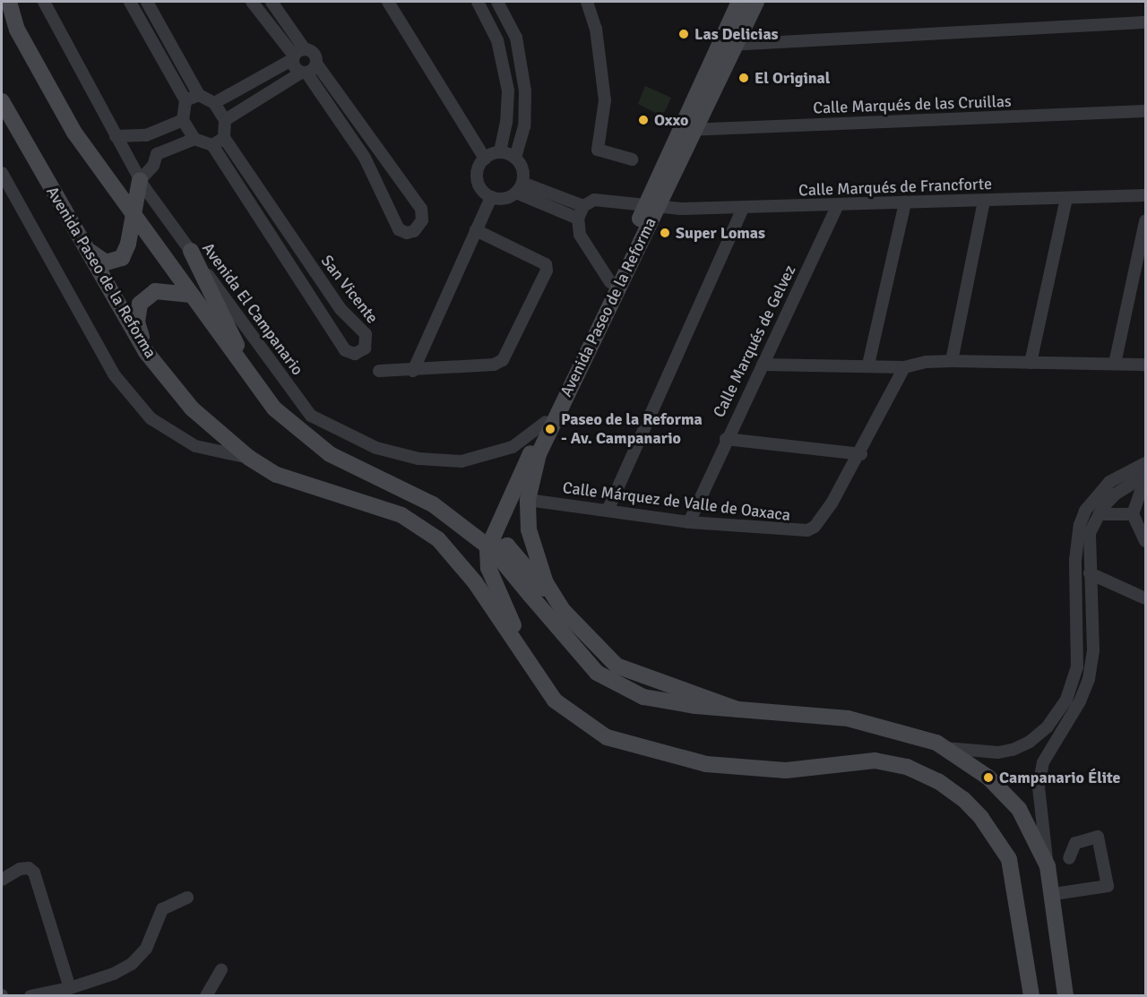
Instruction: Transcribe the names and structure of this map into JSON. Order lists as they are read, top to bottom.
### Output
{
  "streets": {
    "street": [
      "Calle Marqués de las Cruillas",
      "Calle Marqués de Francforte",
      "Avenida Paseo de la Reforma",
      "San Vicente",
      "Avenida El Campanario",
      "Calle Marqués de Gelvez",
      "Calle Márquez de Valle de Oaxaca"
    ]
  },
  "crossings": [
    ["Calle Marqués de las Cruillas", "Avenida Paseo de la Reforma"],
    ["Calle Marqués de Francforte", "Avenida Paseo de la Reforma"],
    ["Calle Marqués de Francforte", "Calle Marqués de Gelvez"],
    ["Avenida Paseo de la Reforma", "Avenida El Campanario"],
    ["Avenida Paseo de la Reforma", "Calle Márquez de Valle de Oaxaca"],
    ["Calle Marqués de Gelvez", "Calle Márquez de Valle de Oaxaca"]
  ],
  "places": [
    "Las Delicias",
    "El Original",
    "Oxxo",
    "Super Lomas",
    "Paseo de la Reforma - Av. Campanario",
    "Campanario Élite"
  ]
}
